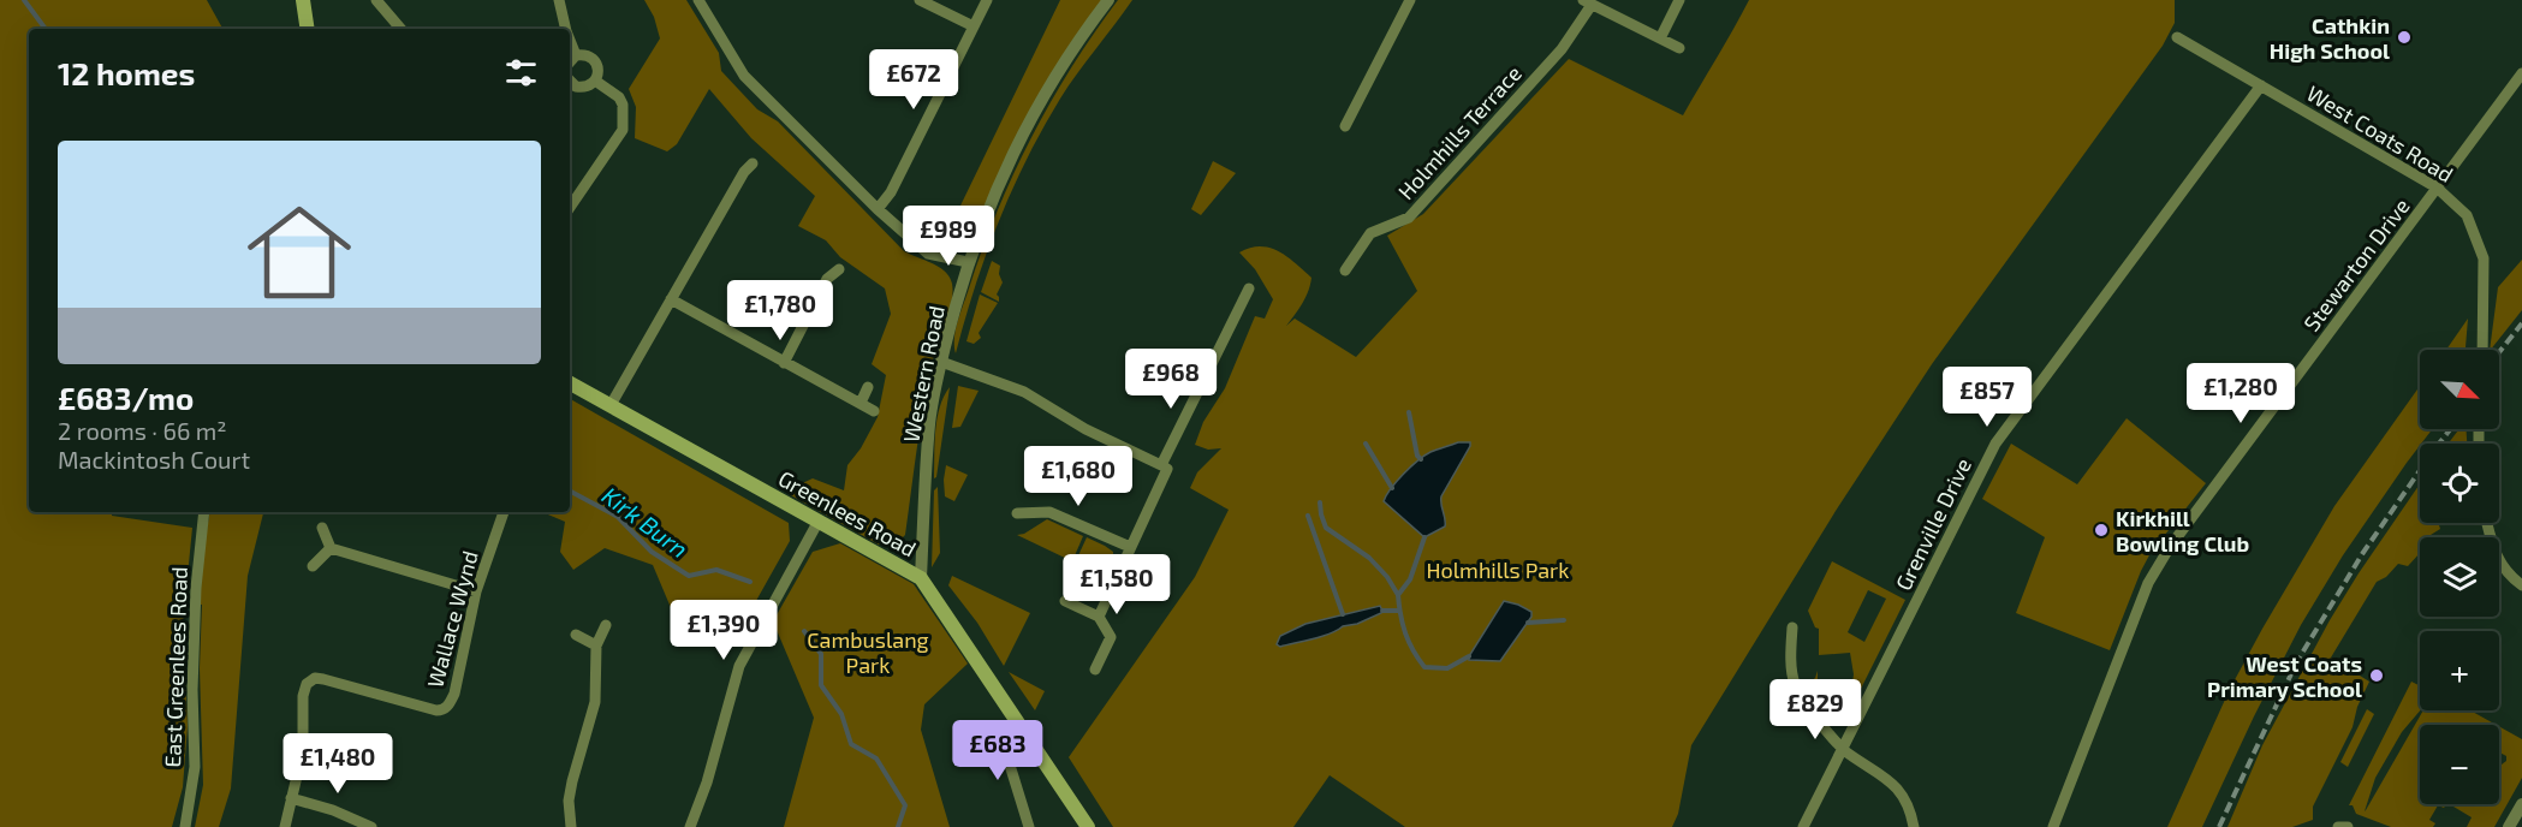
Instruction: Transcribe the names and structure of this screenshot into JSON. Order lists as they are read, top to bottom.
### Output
{
  "streets": {
    "main road": ["Greenlees Road"],
    "street": [
      "Holmhills Terrace",
      "West Coats Road",
      "Stewarton Drive",
      "Western Road",
      "Grenville Drive",
      "Wallace Wynd",
      "East Greenlees Road"
    ]
  },
  "crossings": [
    ["West Coats Road", "Stewarton Drive"],
    ["West Coats Road", "Grenville Drive"],
    ["Western Road", "Greenlees Road"]
  ],
  "water": ["Kirk Burn"],
  "parks": ["Holmhills Park", "Cambuslang Park"],
  "places": ["Cathkin High School", "Kirkhill Bowling Club", "West Coats Primary School"],
  "north": "bottom right",
  "page": {
    "heading": "12 homes",
    "price": [
      "£672",
      "£989",
      "£1,780",
      "£968",
      "£1,280",
      "£857",
      "£1,680",
      "£1,580",
      "£1,390",
      "£829",
      "£683",
      "£1,480"
    ],
    "list": [
      {
        "name": "£683/mo",
        "note": "2 rooms · 66 m² · Mackintosh Court"
      }
    ],
    "map_buttons": ["+", "−"]
  }
}
